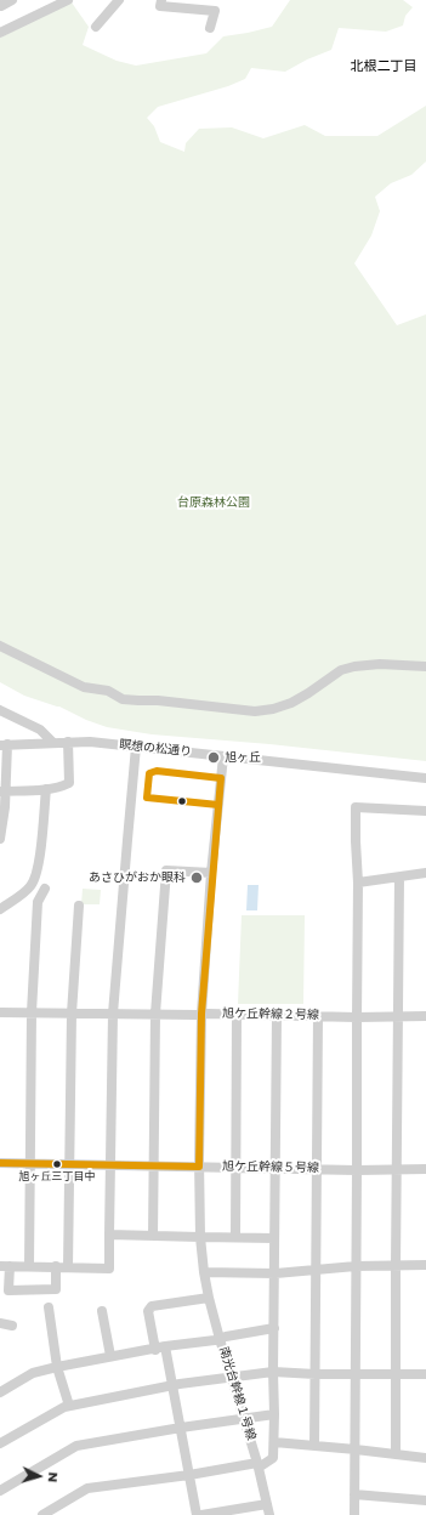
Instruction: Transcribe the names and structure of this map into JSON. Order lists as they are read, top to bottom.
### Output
{
  "streets": {
    "street": [
      "瞑想の松通り",
      "旭ケ丘幹線２号線",
      "旭ケ丘幹線５号線",
      "南光台幹線１号線"
    ]
  },
  "crossings": [
    ["瞑想の松通り", "南光台幹線１号線"],
    ["旭ケ丘幹線２号線", "南光台幹線１号線"],
    ["旭ケ丘幹線５号線", "南光台幹線１号線"]
  ],
  "districts": ["北根二丁目"],
  "parks": ["台原森林公園"],
  "places": ["旭ヶ丘", "あさひがおか眼科", "旭ヶ丘三丁目中"],
  "north": "right"
}
